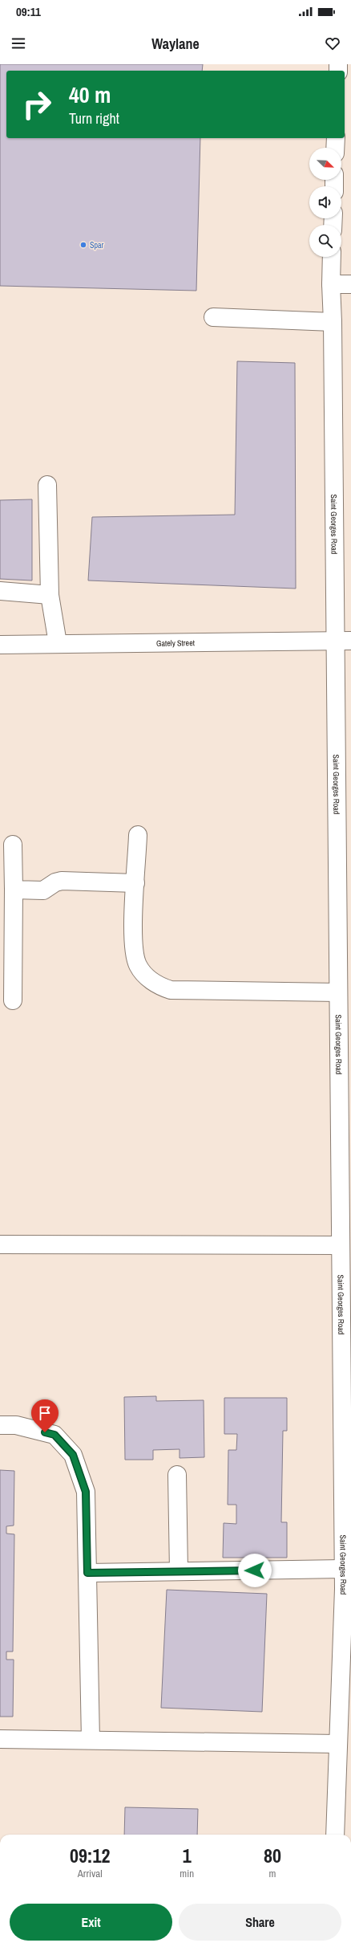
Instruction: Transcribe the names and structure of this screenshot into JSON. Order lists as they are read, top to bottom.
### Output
{
  "streets": {
    "street": ["Saint Georges Road", "Gately Street"]
  },
  "crossings": [
    ["Saint Georges Road", "Gately Street"]
  ],
  "places": ["Spar"],
  "north": "bottom right",
  "page": {
    "status": "09:11",
    "header": "Waylane",
    "turn": ["40 m", "Turn right"],
    "eta": [
      "09:12",
      "Arrival",
      "1",
      "min",
      "80",
      "m"
    ],
    "buttons": ["Exit", "Share"]
  }
}
